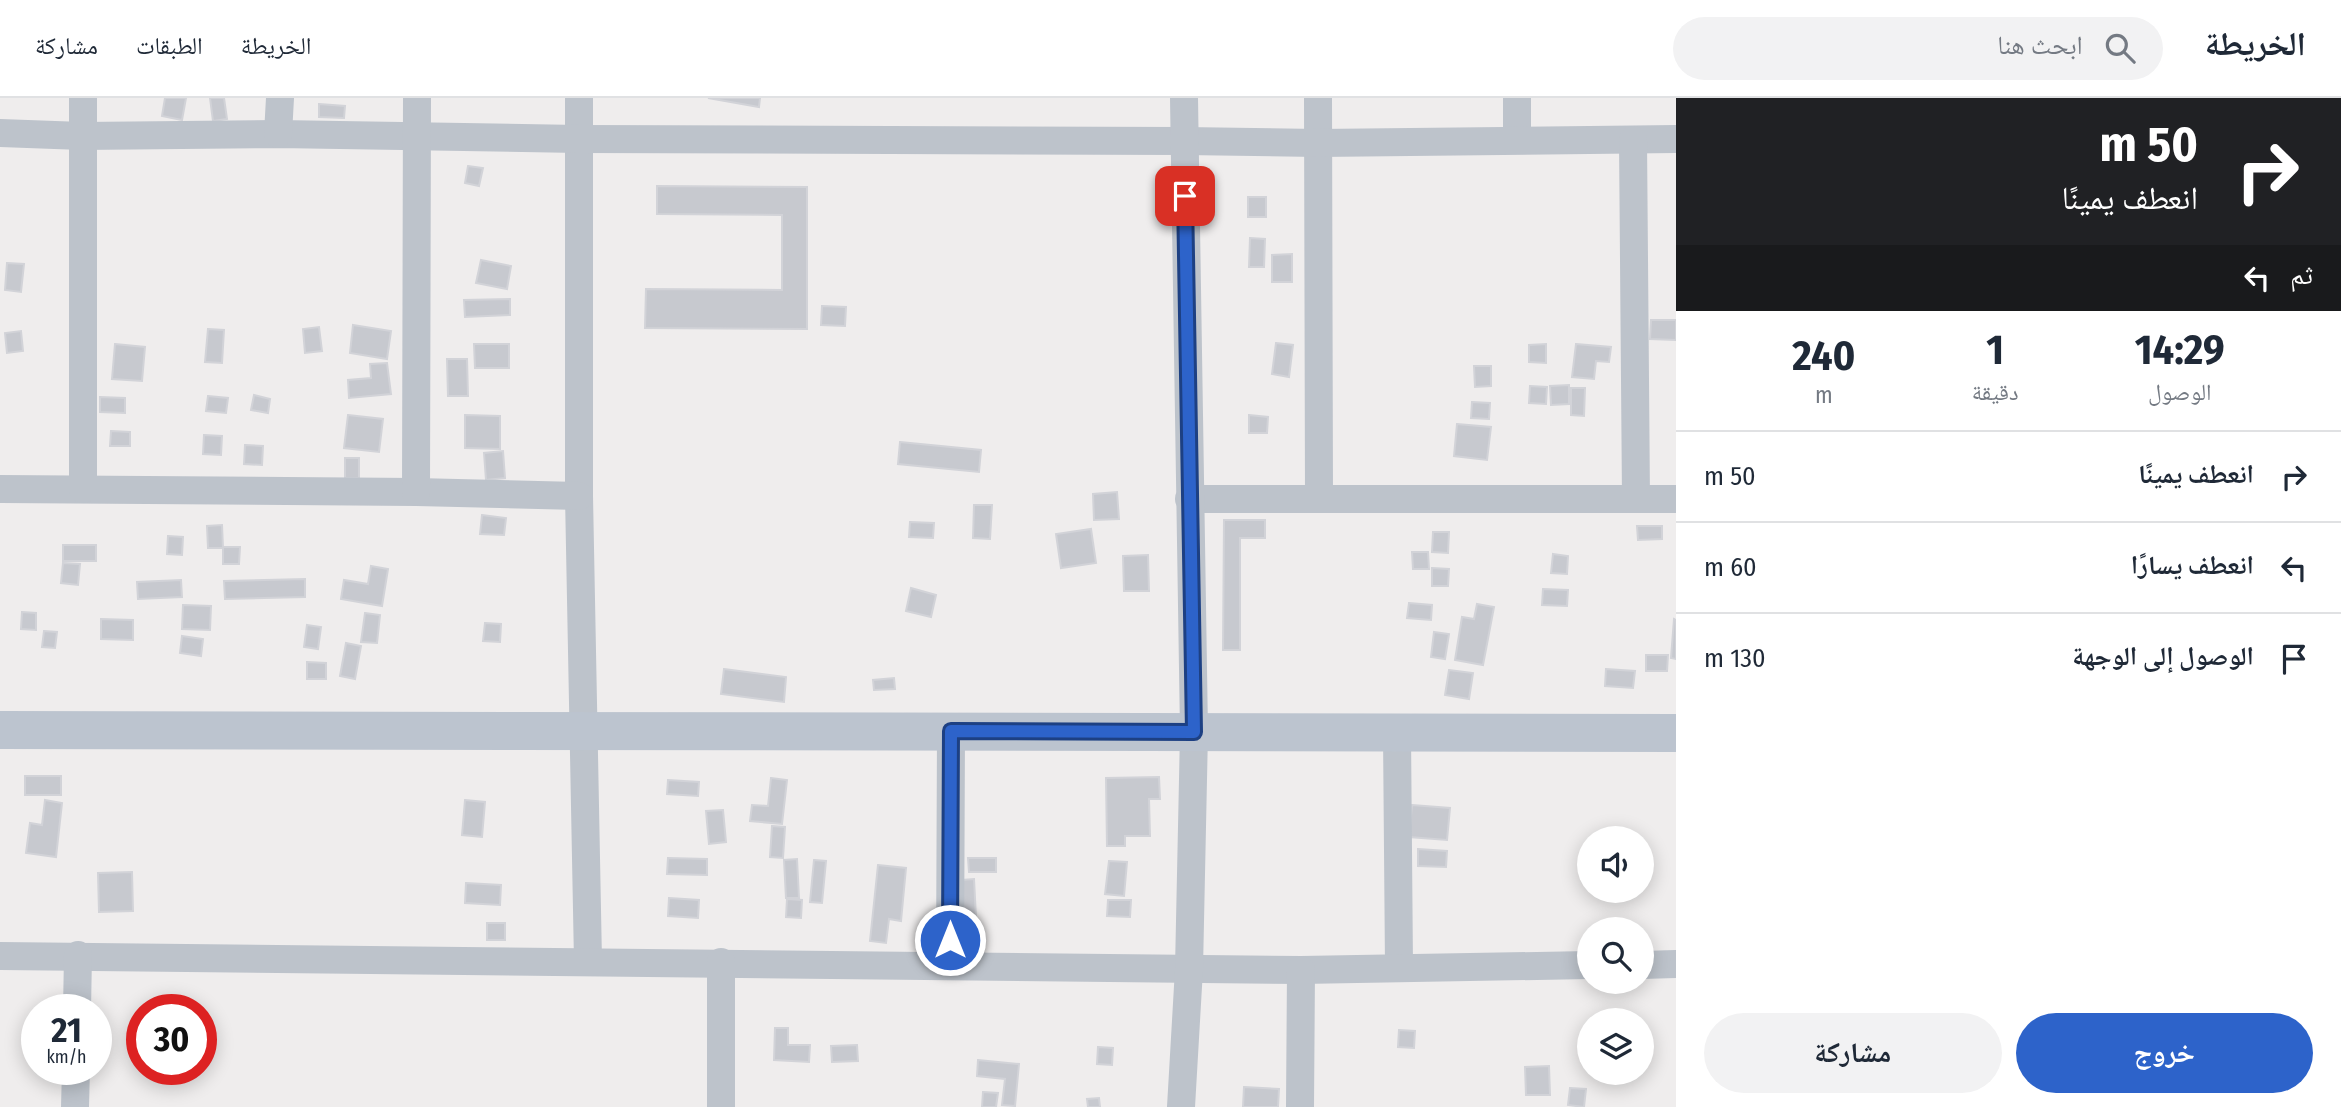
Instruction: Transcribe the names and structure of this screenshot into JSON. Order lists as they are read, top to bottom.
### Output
{
  "page": {
    "header": "الخريطة",
    "search": "ابحث هنا",
    "nav": ["الخريطة", "الطبقات", "مشاركة"],
    "turn": ["50 m", "انعطف يمينًا"],
    "then": "ثم",
    "eta": [
      "14:29",
      "الوصول",
      "1",
      "دقيقة",
      "240",
      "m"
    ],
    "list": [
      {
        "name": "انعطف يمينًا",
        "value": "50 m"
      },
      {
        "name": "انعطف يسارًا",
        "value": "60 m"
      },
      {
        "name": "الوصول إلى الوجهة",
        "value": "130 m"
      }
    ],
    "speed": "21 km/h",
    "limit": "30",
    "buttons": ["خروج", "مشاركة"]
  }
}
